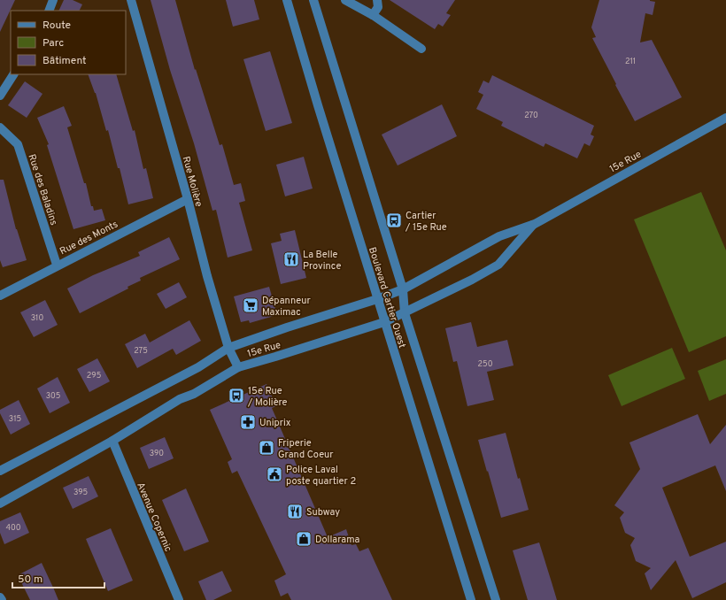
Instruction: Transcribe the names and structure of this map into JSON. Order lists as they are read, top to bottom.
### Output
{
  "streets": {
    "street": [
      "15e Rue",
      "Rue Molière",
      "Rue des Baladins",
      "Rue des Monts",
      "Boulevard Cartier Ouest",
      "Avenue Copernic"
    ]
  },
  "crossings": [
    ["15e Rue", "Rue Molière"],
    ["15e Rue", "Boulevard Cartier Ouest"],
    ["15e Rue", "Avenue Copernic"],
    ["Rue Molière", "Rue des Monts"],
    ["Rue des Baladins", "Rue des Monts"]
  ],
  "places": {
    "bus stop": ["Cartier / 15e Rue", "15e Rue / Molière"],
    "restaurant": ["La Belle Province", "Subway"],
    "supermarket": ["Dépanneur Maximac"],
    "pharmacy": ["Uniprix"],
    "shop": ["Friperie Grand Coeur", "Dollarama"],
    "public building": ["Police Laval poste quartier 2"]
  },
  "house_numbers": [
    "211",
    "270",
    "310",
    "275",
    "250",
    "295",
    "305",
    "315",
    "390",
    "395",
    "400"
  ],
  "legend": ["Route", "Parc", "Bâtiment"],
  "scale_bar": "50 m"
}
